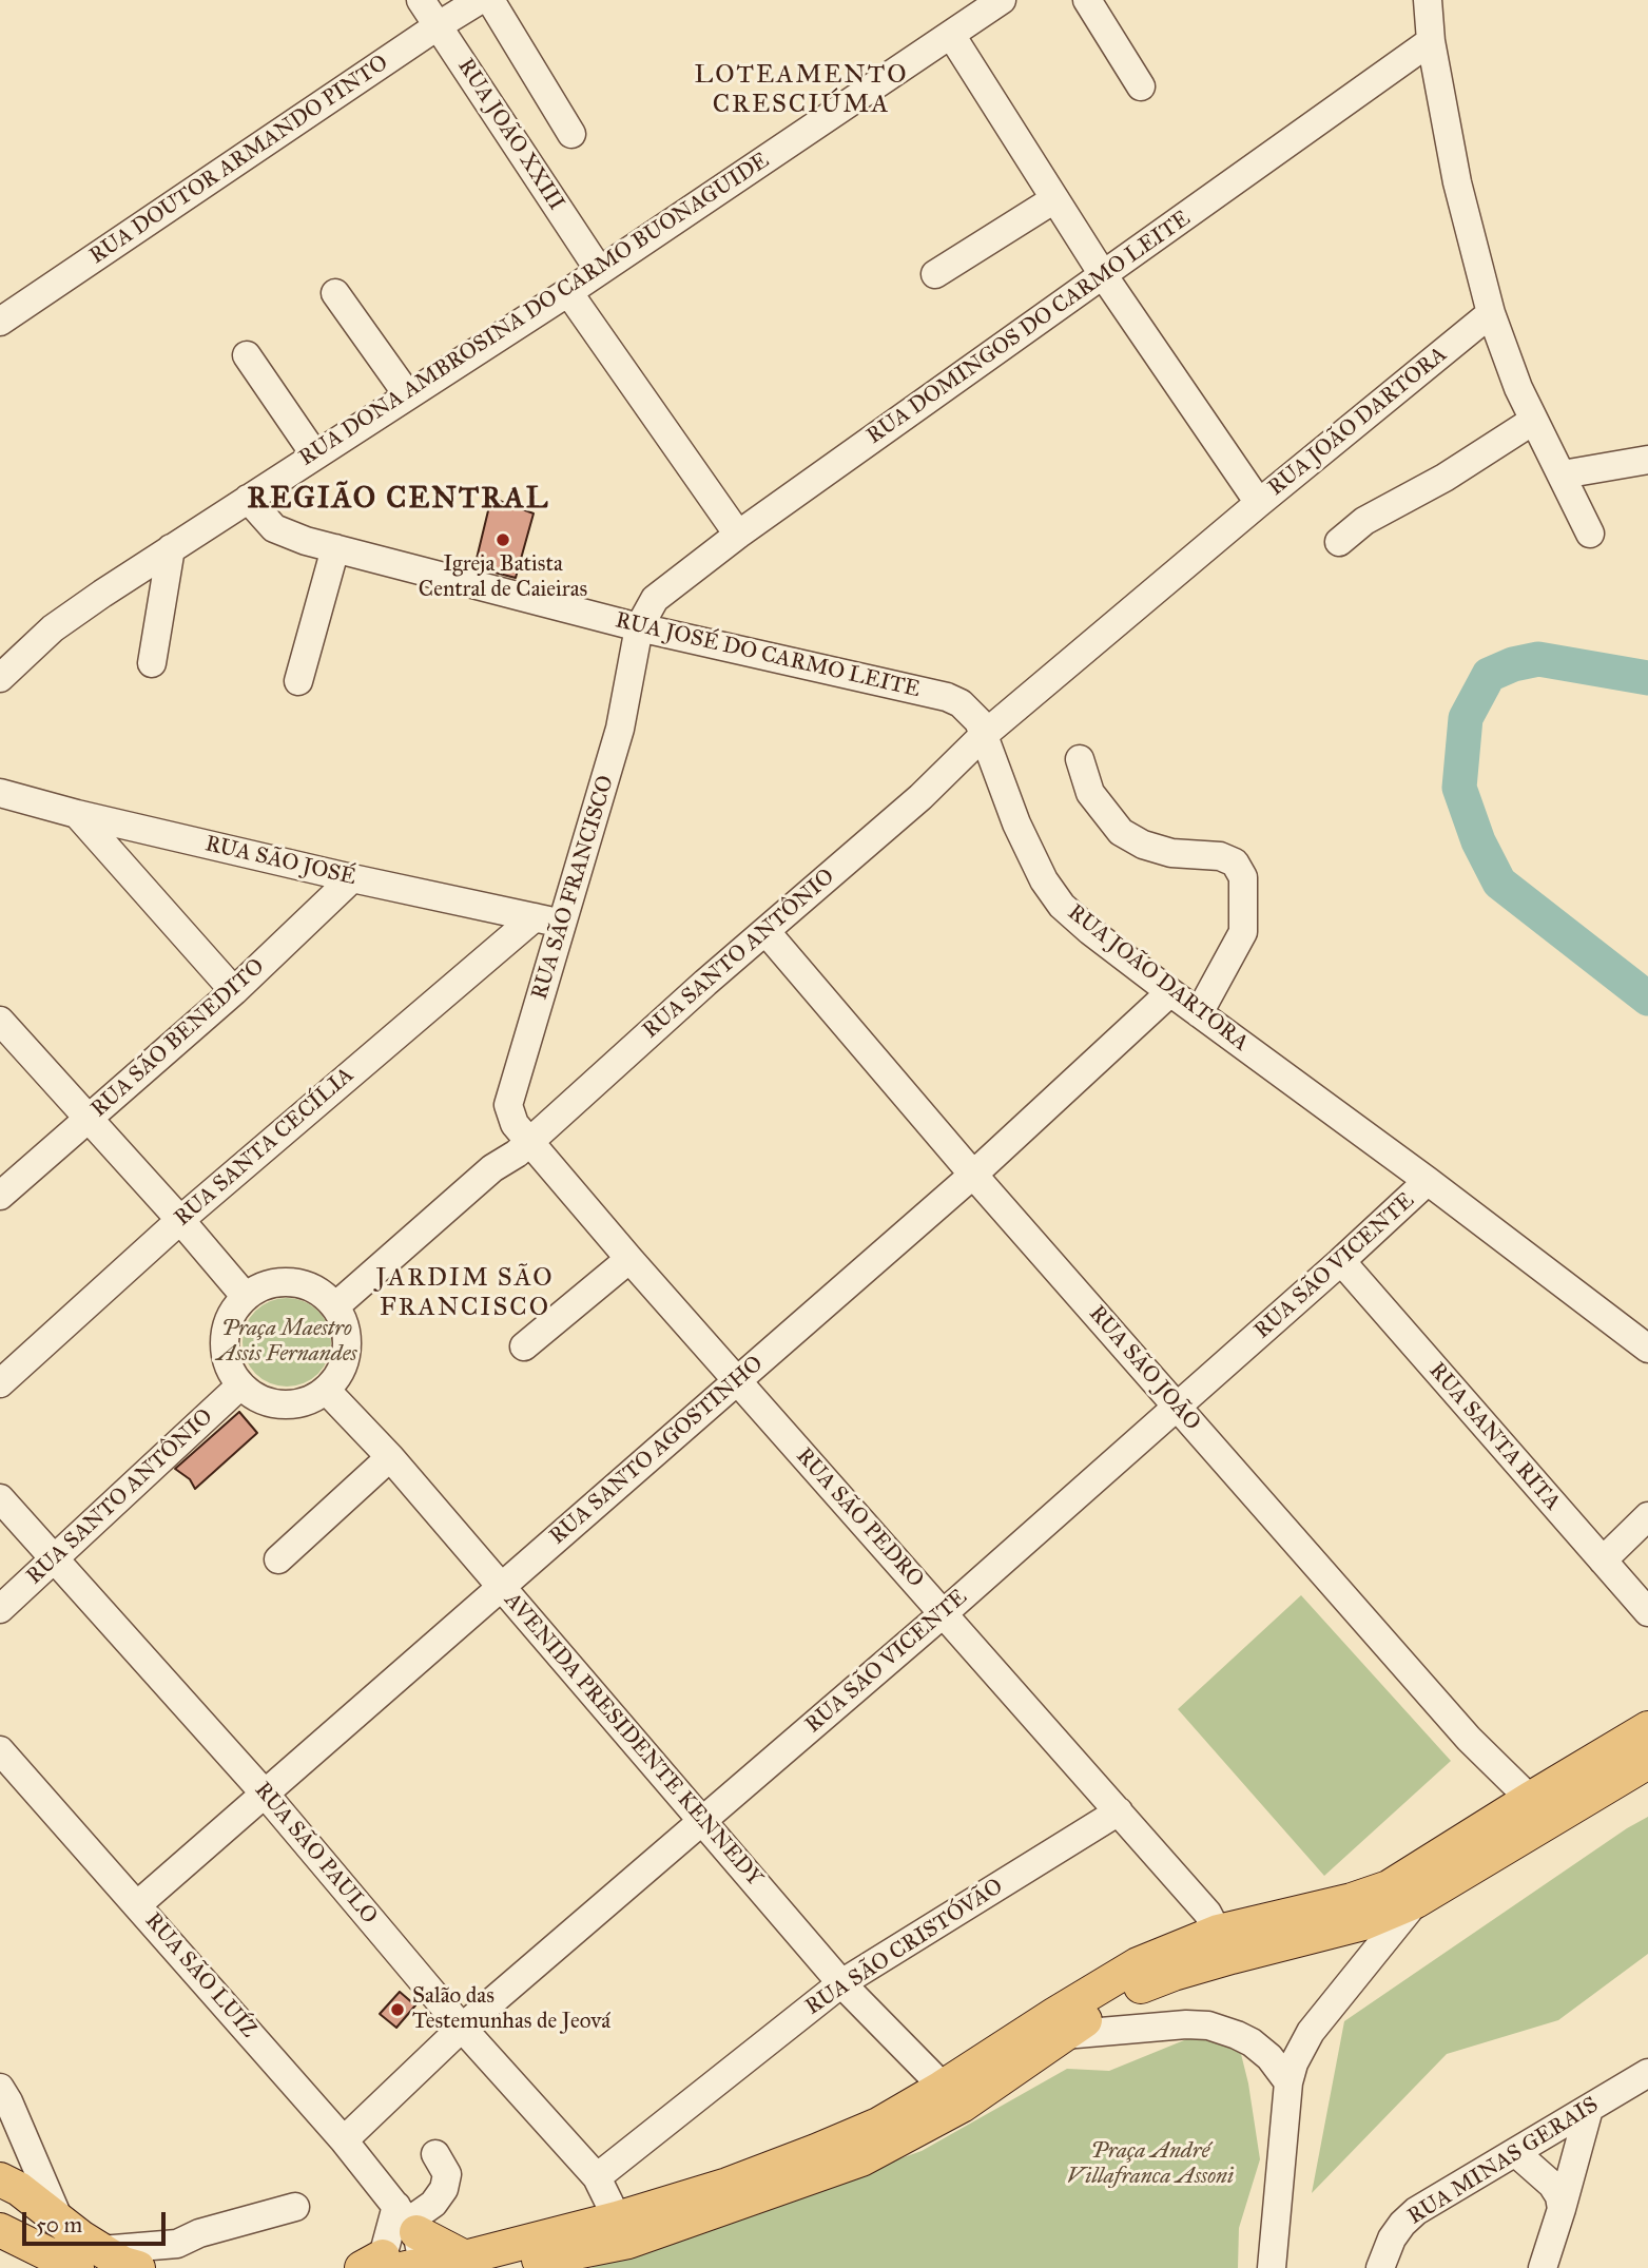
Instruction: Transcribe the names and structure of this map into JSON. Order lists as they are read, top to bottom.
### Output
{
  "streets": {
    "street": [
      "RUA JOÃO XXIII",
      "RUA DOUTOR ARMANDO PINTO",
      "RUA DONA AMBROSINA DO CARMO BUONAGUIDE",
      "RUA DOMINGOS DO CARMO LEITE",
      "RUA JOÃO DARTORA",
      "RUA JOSÉ DO CARMO LEITE",
      "RUA SÃO JOSÉ",
      "RUA SÃO FRANCISCO",
      "RUA SANTO ANTÔNIO",
      "RUA SÃO BENEDITO",
      "RUA SANTA CECÍLIA",
      "RUA SÃO VICENTE",
      "RUA SÃO JOÃO",
      "RUA SANTA RITA",
      "RUA SANTO AGOSTINHO",
      "RUA SÃO PEDRO",
      "AVENIDA PRESIDENTE KENNEDY",
      "RUA SÃO PAULO",
      "RUA SÃO CRISTÓVÃO",
      "RUA SÃO LUÍZ",
      "RUA MINAS GERAIS"
    ]
  },
  "crossings": [
    ["RUA JOÃO XXIII", "RUA DOUTOR ARMANDO PINTO"],
    ["RUA JOÃO XXIII", "RUA DONA AMBROSINA DO CARMO BUONAGUIDE"],
    ["RUA DONA AMBROSINA DO CARMO BUONAGUIDE", "RUA JOSÉ DO CARMO LEITE"],
    ["RUA DOMINGOS DO CARMO LEITE", "RUA JOSÉ DO CARMO LEITE"],
    ["RUA DOMINGOS DO CARMO LEITE", "RUA SÃO FRANCISCO"],
    ["RUA JOÃO DARTORA", "RUA JOSÉ DO CARMO LEITE"],
    ["RUA JOÃO DARTORA", "RUA SANTO ANTÔNIO"],
    ["RUA JOÃO DARTORA", "RUA SÃO VICENTE"],
    ["RUA JOÃO DARTORA", "RUA SANTO AGOSTINHO"],
    ["RUA JOSÉ DO CARMO LEITE", "RUA SÃO FRANCISCO"],
    ["RUA JOSÉ DO CARMO LEITE", "RUA SANTO ANTÔNIO"],
    ["RUA SÃO JOSÉ", "RUA SÃO FRANCISCO"],
    ["RUA SÃO JOSÉ", "RUA SÃO BENEDITO"],
    ["RUA SÃO JOSÉ", "RUA SANTA CECÍLIA"],
    ["RUA SANTO ANTÔNIO", "RUA SÃO JOÃO"],
    ["RUA SANTO ANTÔNIO", "RUA SÃO PEDRO"],
    ["RUA SANTO ANTÔNIO", "AVENIDA PRESIDENTE KENNEDY"],
    ["RUA SANTO ANTÔNIO", "RUA SÃO PAULO"],
    ["RUA SÃO VICENTE", "RUA SÃO JOÃO"],
    ["RUA SÃO VICENTE", "RUA SANTA RITA"],
    ["RUA SÃO VICENTE", "RUA SÃO PEDRO"],
    ["RUA SÃO VICENTE", "AVENIDA PRESIDENTE KENNEDY"],
    ["RUA SÃO VICENTE", "RUA SÃO PAULO"],
    ["RUA SÃO VICENTE", "RUA SÃO LUÍZ"],
    ["RUA SÃO JOÃO", "RUA SANTO AGOSTINHO"],
    ["RUA SANTO AGOSTINHO", "RUA SÃO PEDRO"],
    ["RUA SANTO AGOSTINHO", "AVENIDA PRESIDENTE KENNEDY"],
    ["RUA SANTO AGOSTINHO", "RUA SÃO PAULO"],
    ["RUA SANTO AGOSTINHO", "RUA SÃO LUÍZ"],
    ["RUA SÃO PEDRO", "RUA SÃO CRISTÓVÃO"],
    ["AVENIDA PRESIDENTE KENNEDY", "RUA SÃO CRISTÓVÃO"],
    ["RUA SÃO PAULO", "RUA SÃO CRISTÓVÃO"]
  ],
  "districts": ["LOTEAMENTO CRESCIÚMA", "REGIÃO CENTRAL", "JARDIM SÃO FRANCISCO"],
  "parks": ["Praça Maestro Assis Fernandes", "Praça André Villafranca Assoni"],
  "places": ["Igreja Batista Central de Caieiras", "Salão das Testemunhas de Jeová"],
  "scale_bar": "50 m"
}
